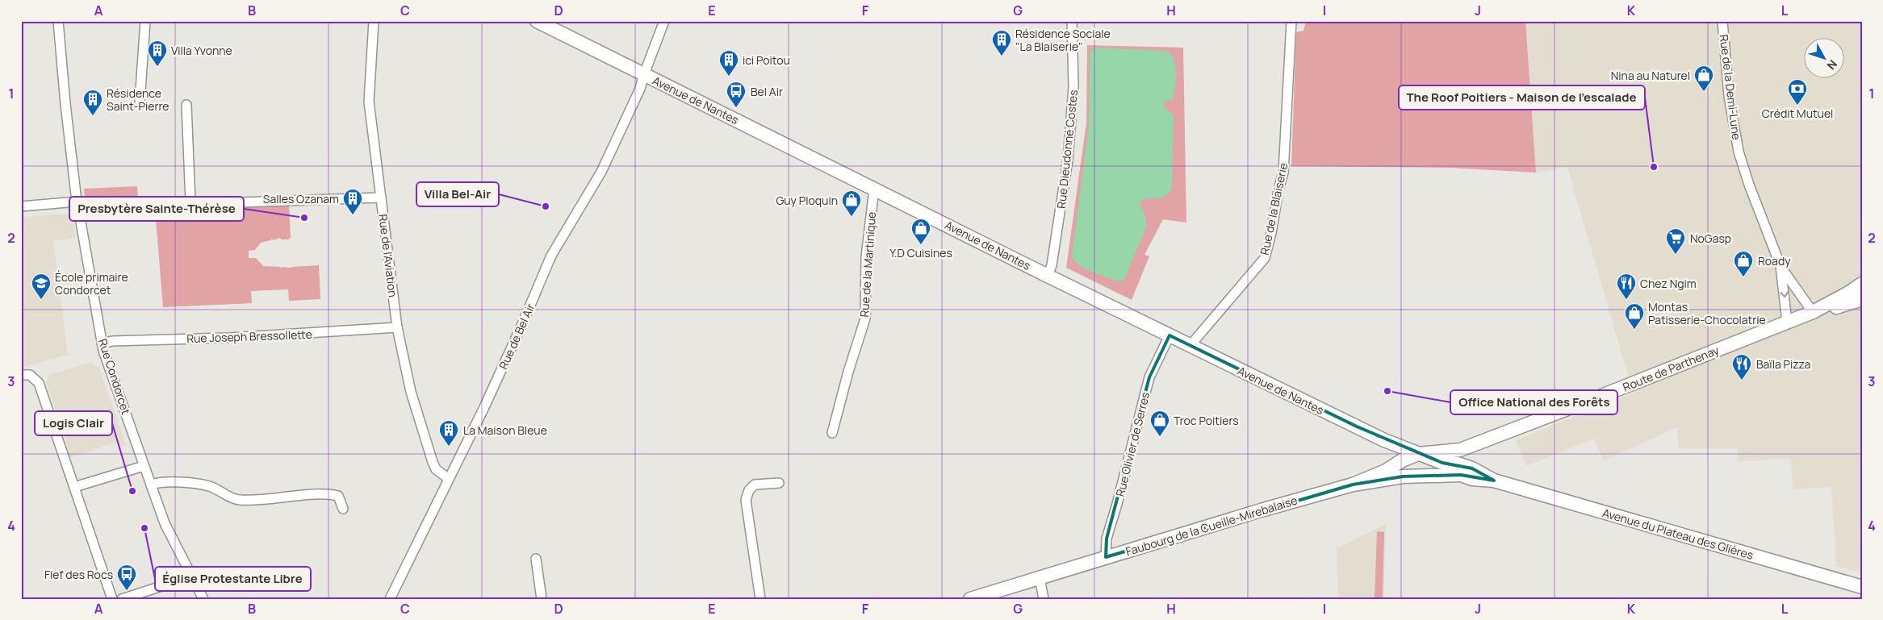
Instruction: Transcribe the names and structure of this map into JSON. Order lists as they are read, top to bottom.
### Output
{
  "streets": {
    "main road": [
      "Avenue de Nantes",
      "Route de Parthenay",
      "Faubourg de la Cueille-Mirebalaise",
      "Avenue du Plateau des Glières"
    ],
    "street": [
      "Rue de la Demi-Lune",
      "Rue Dieudonné Costes",
      "Rue de la Blaiserie",
      "Rue de l'Aviation",
      "Rue de la Martinique",
      "Rue Joseph Bressollette",
      "Rue de Bel Air",
      "Rue Condorcet",
      "Rue Olivier de Serres"
    ]
  },
  "crossings": [
    ["Rue de la Demi-Lune", "Route de Parthenay"],
    ["Avenue de Nantes", "Rue Dieudonné Costes"],
    ["Avenue de Nantes", "Rue de la Blaiserie"],
    ["Avenue de Nantes", "Rue de la Martinique"],
    ["Avenue de Nantes", "Rue de Bel Air"],
    ["Avenue de Nantes", "Route de Parthenay"],
    ["Avenue de Nantes", "Rue Olivier de Serres"],
    ["Avenue de Nantes", "Avenue du Plateau des Glières"],
    ["Rue de l'Aviation", "Rue Joseph Bressollette"],
    ["Rue de l'Aviation", "Rue de Bel Air"],
    ["Rue Joseph Bressollette", "Rue Condorcet"],
    ["Route de Parthenay", "Avenue du Plateau des Glières"],
    ["Rue Olivier de Serres", "Faubourg de la Cueille-Mirebalaise"]
  ],
  "places": {
    "building": [
      "Résidence Sociale \"La Blaiserie\"",
      "Villa Yvonne",
      "ici Poitou",
      "Résidence Saint-Pierre",
      "Salles Ozanam",
      "La Maison Bleue"
    ],
    "shop": [
      "Nina au Naturel",
      "Guy Ploquin",
      "Y.D Cuisines",
      "Roady",
      "Montas Patisserie-Chocolatrie",
      "Troc Poitiers"
    ],
    "bank": ["Crédit Mutuel"],
    "bus stop": ["Bel Air", "Fief des Rocs"],
    "other": [
      "The Roof Poitiers - Maison de l'escalade",
      "Villa Bel-Air",
      "Presbytère Sainte-Thérèse",
      "Office National des Forêts",
      "Logis Clair",
      "Église Protestante Libre"
    ],
    "supermarket": ["NoGasp"],
    "school or university": ["École primaire Condorcet"],
    "restaurant": ["Chez Ngim", "Baïla Pizza"]
  },
  "north": "bottom right",
  "grid": {
    "columns": [
      "A",
      "B",
      "C",
      "D",
      "E",
      "F",
      "G",
      "H",
      "I",
      "J",
      "K",
      "L"
    ],
    "rows": [
      "1",
      "2",
      "3",
      "4"
    ]
  }
}
